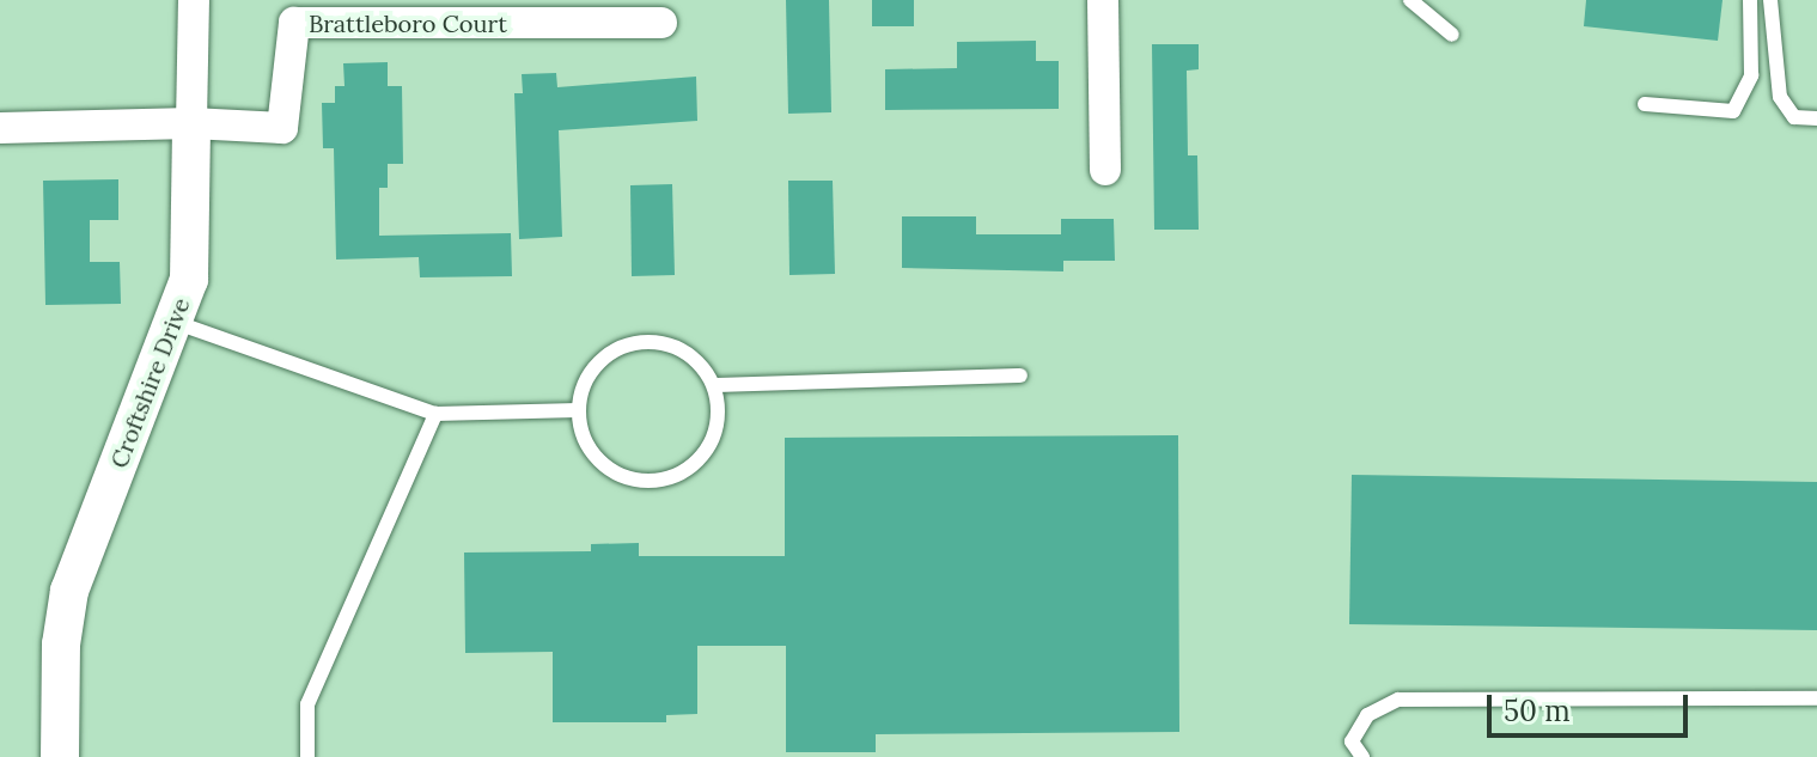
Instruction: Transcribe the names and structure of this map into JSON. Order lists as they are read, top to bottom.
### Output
{
  "streets": {
    "street": ["Brattleboro Court", "Croftshire Drive"]
  },
  "crossings": [
    ["Brattleboro Court", "Croftshire Drive"]
  ],
  "scale_bar": "50 m"
}
